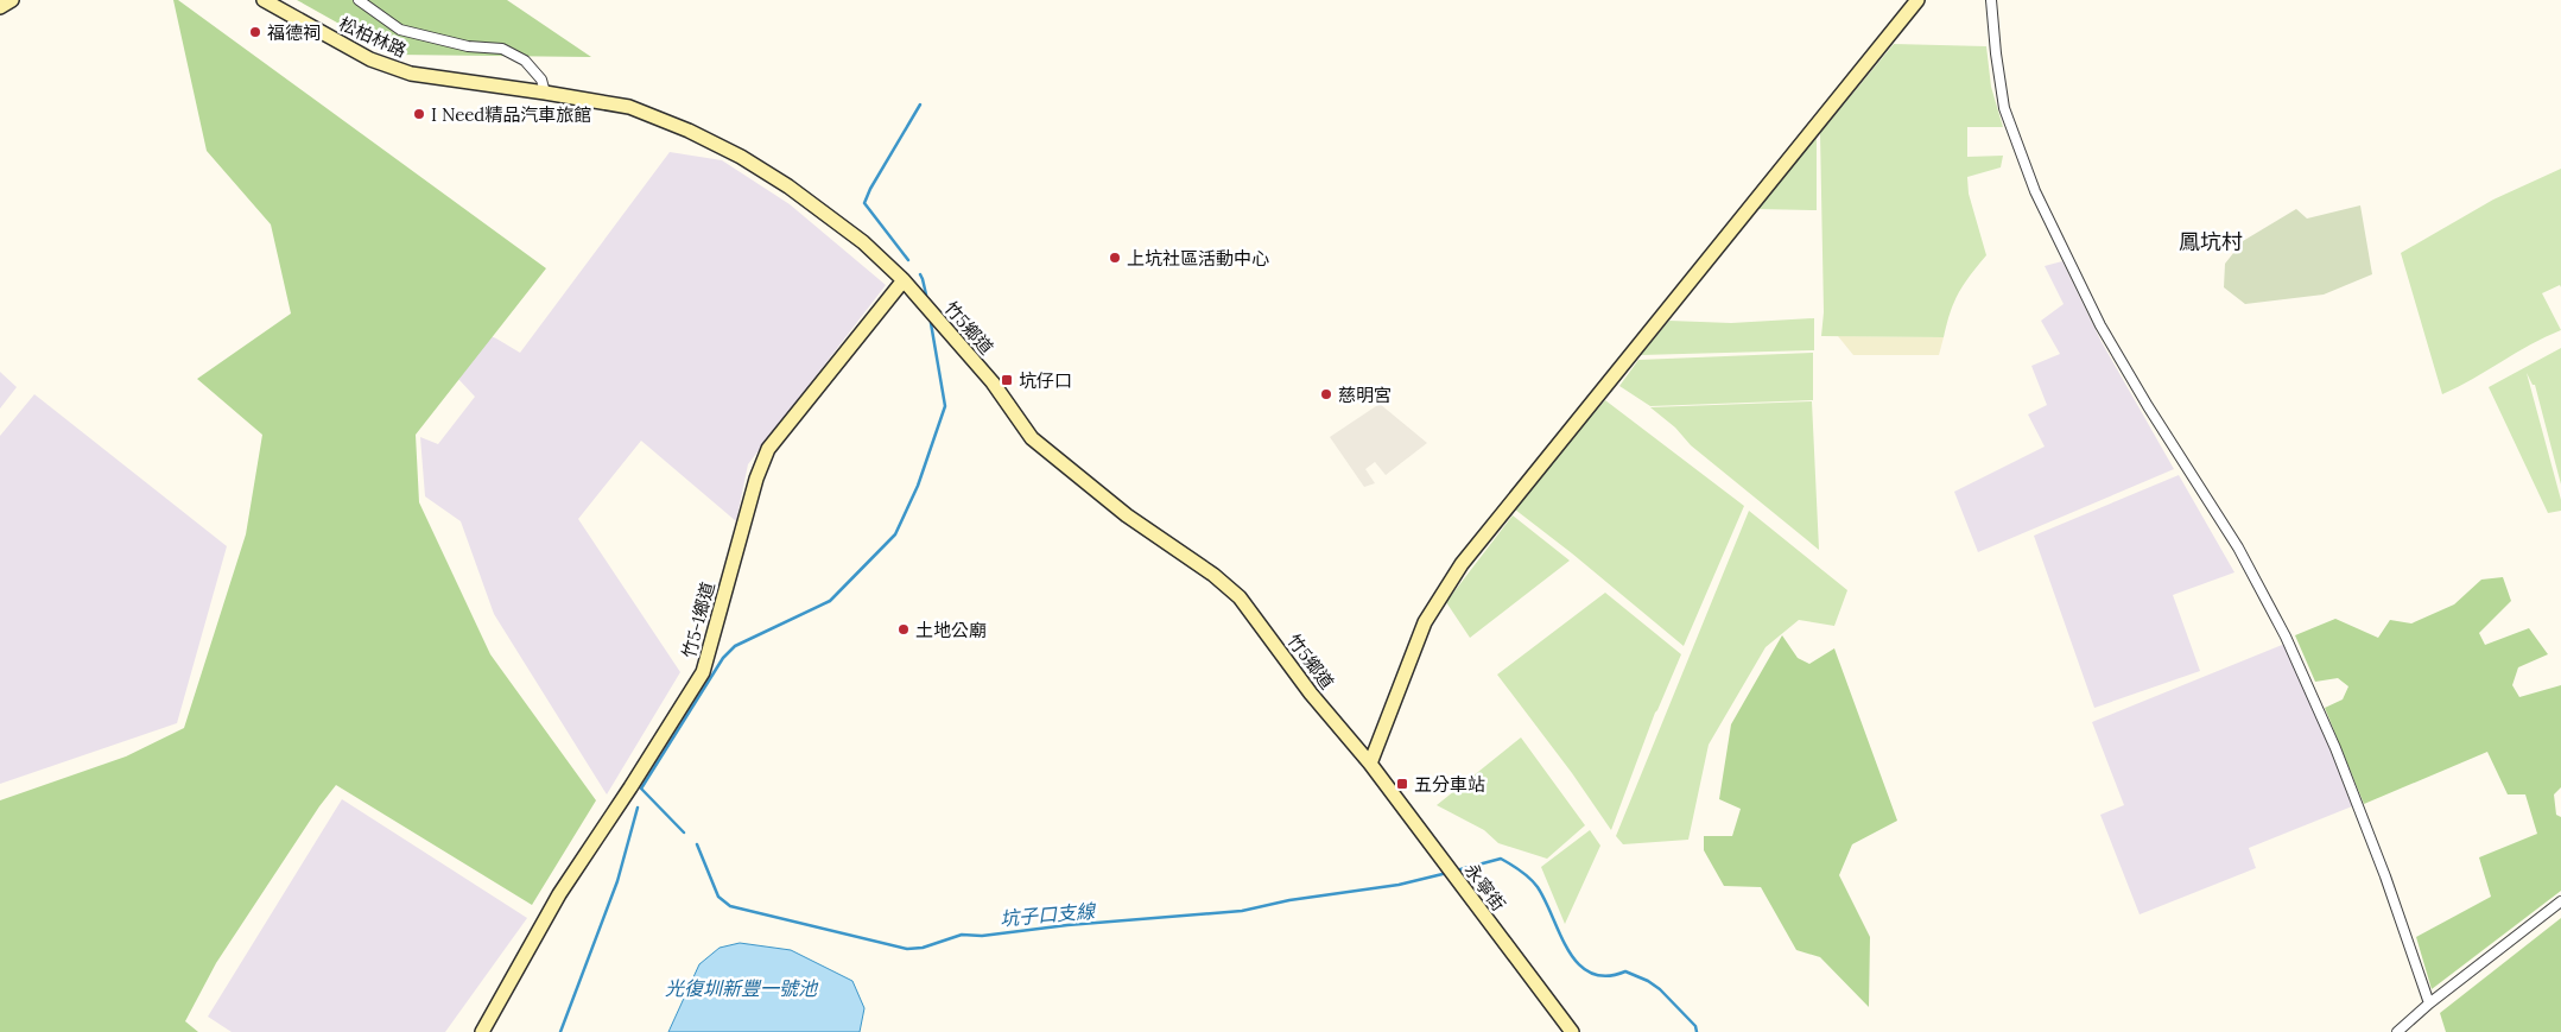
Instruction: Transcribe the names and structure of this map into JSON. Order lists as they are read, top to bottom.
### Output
{
  "streets": {
    "street": [
      "松柏林路",
      "竹5鄉道",
      "竹5-1鄉道",
      "永寧街"
    ]
  },
  "crossings": [
    ["松柏林路", "竹5鄉道"],
    ["竹5鄉道", "竹5-1鄉道"],
    ["竹5鄉道", "永寧街"]
  ],
  "districts": ["鳳坑村"],
  "water": ["坑子口支線", "光復圳新豐一號池"],
  "places": {
    "other": [
      "福德祠",
      "I Need精品汽車旅館",
      "上坑社區活動中心",
      "慈明宮",
      "土地公廟"
    ],
    "transit": ["坑仔口", "五分車站"]
  }
}
